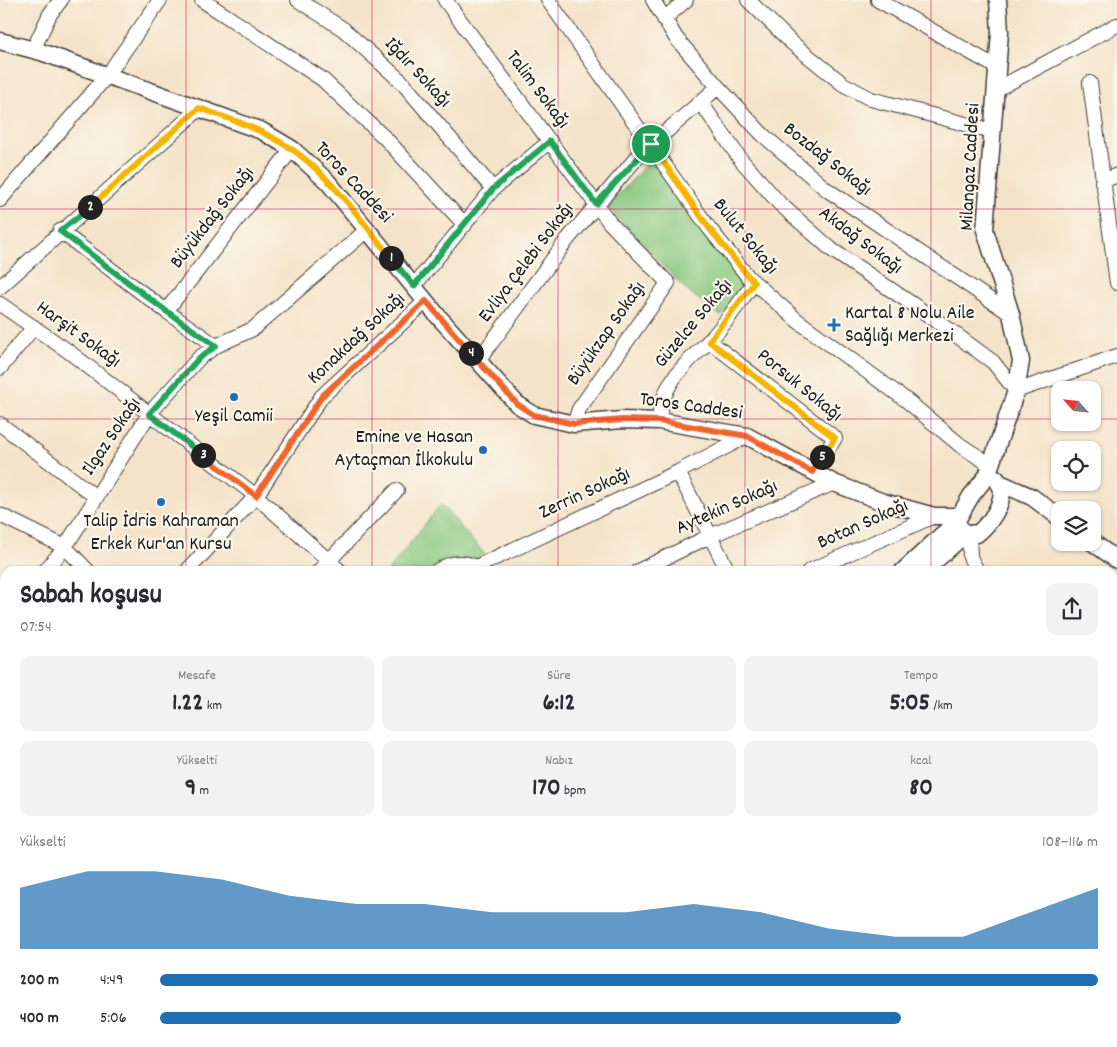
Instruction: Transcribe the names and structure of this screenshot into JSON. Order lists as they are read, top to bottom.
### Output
{
  "streets": {
    "street": [
      "Iğdır Sokağı",
      "Talim Sokağı",
      "Bozdağ Sokağı",
      "Milangaz Caddesi",
      "Toros Caddesi",
      "Büyükdağ Sokağı",
      "Bulut Sokağı",
      "Akdağ Sokağı",
      "Evliya Çelebi Sokağı",
      "Güzelce Sokağı",
      "Büyükzap Sokağı",
      "Harşit Sokağı",
      "Konakdağ Sokağı",
      "Porsuk Sokağı",
      "Ilgaz Sokağı",
      "Zerrin Sokağı",
      "Aytekin Sokağı",
      "Botan Sokağı"
    ]
  },
  "crossings": [
    ["Talim Sokağı", "Evliya Çelebi Sokağı"],
    ["Talim Sokağı", "Büyükzap Sokağı"],
    ["Bozdağ Sokağı", "Milangaz Caddesi"],
    ["Bozdağ Sokağı", "Evliya Çelebi Sokağı"],
    ["Milangaz Caddesi", "Bulut Sokağı"],
    ["Milangaz Caddesi", "Akdağ Sokağı"],
    ["Toros Caddesi", "Büyükdağ Sokağı"],
    ["Toros Caddesi", "Evliya Çelebi Sokağı"],
    ["Toros Caddesi", "Güzelce Sokağı"],
    ["Toros Caddesi", "Büyükzap Sokağı"],
    ["Toros Caddesi", "Konakdağ Sokağı"],
    ["Toros Caddesi", "Porsuk Sokağı"],
    ["Toros Caddesi", "Ilgaz Sokağı"],
    ["Toros Caddesi", "Zerrin Sokağı"],
    ["Toros Caddesi", "Aytekin Sokağı"],
    ["Toros Caddesi", "Botan Sokağı"],
    ["Bulut Sokağı", "Evliya Çelebi Sokağı"],
    ["Bulut Sokağı", "Güzelce Sokağı"],
    ["Akdağ Sokağı", "Evliya Çelebi Sokağı"],
    ["Evliya Çelebi Sokağı", "Büyükzap Sokağı"],
    ["Güzelce Sokağı", "Porsuk Sokağı"],
    ["Harşit Sokağı", "Konakdağ Sokağı"],
    ["Harşit Sokağı", "Ilgaz Sokağı"]
  ],
  "places": {
    "health": ["Kartal 8 Nolu Aile Sağlığı Merkezi"],
    "other": ["Yeşil Camii", "Emine ve Hasan Aytaçman İlkokulu", "Talip İdris Kahraman Erkek Kur'an Kursu"]
  },
  "north": "top left",
  "page": {
    "pins": [
      "2",
      "1",
      "4",
      "3",
      "5"
    ],
    "heading": ["Sabah koşusu", "07:54"],
    "stats": [
      ["Mesafe", "1.22 km"],
      ["Süre", "6:12"],
      ["Tempo", "5:05 /km"],
      ["Yükselti", "9 m"],
      ["Nabız", "170 bpm"],
      ["kcal", "80"]
    ],
    "chart": ["Yükselti", "108–116 m"],
    "list": [
      {
        "name": "200 m",
        "note": "4:49"
      },
      {
        "name": "400 m",
        "note": "5:06"
      }
    ]
  }
}
